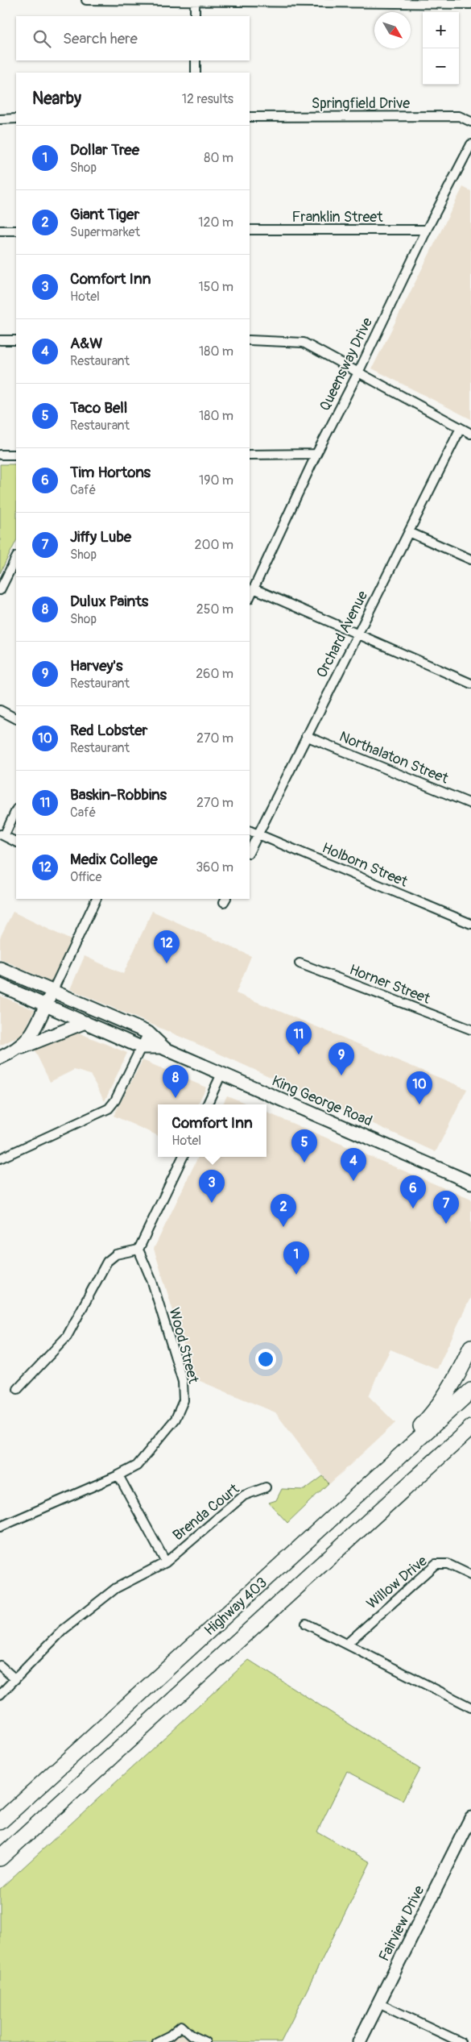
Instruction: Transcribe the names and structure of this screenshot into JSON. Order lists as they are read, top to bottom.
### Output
{
  "streets": {
    "highway": ["Highway 403"],
    "main road": ["King George Road", "Fairview Drive"],
    "street": [
      "Springfield Drive",
      "Franklin Street",
      "Queensway Drive",
      "Orchard Avenue",
      "Northalaton Street",
      "Holborn Street",
      "Horner Street",
      "Wood Street",
      "Brenda Court",
      "Willow Drive"
    ]
  },
  "crossings": [
    ["Franklin Street", "Queensway Drive"],
    ["Orchard Avenue", "Northalaton Street"],
    ["Orchard Avenue", "Holborn Street"]
  ],
  "north": "bottom right",
  "page": {
    "map_buttons": ["+", "−"],
    "search": "Search here",
    "heading": ["Nearby", "12 results"],
    "list": [
      {
        "mark": "1",
        "name": "Dollar Tree",
        "note": "Shop",
        "value": "80 m"
      },
      {
        "mark": "2",
        "name": "Giant Tiger",
        "note": "Supermarket",
        "value": "120 m"
      },
      {
        "mark": "3",
        "name": "Comfort Inn",
        "note": "Hotel",
        "value": "150 m"
      },
      {
        "mark": "4",
        "name": "A&W",
        "note": "Restaurant",
        "value": "180 m"
      },
      {
        "mark": "5",
        "name": "Taco Bell",
        "note": "Restaurant",
        "value": "180 m"
      },
      {
        "mark": "6",
        "name": "Tim Hortons",
        "note": "Café",
        "value": "190 m"
      },
      {
        "mark": "7",
        "name": "Jiffy Lube",
        "note": "Shop",
        "value": "200 m"
      },
      {
        "mark": "8",
        "name": "Dulux Paints",
        "note": "Shop",
        "value": "250 m"
      },
      {
        "mark": "9",
        "name": "Harvey's",
        "note": "Restaurant",
        "value": "260 m"
      },
      {
        "mark": "10",
        "name": "Red Lobster",
        "note": "Restaurant",
        "value": "270 m"
      },
      {
        "mark": "11",
        "name": "Baskin-Robbins",
        "note": "Café",
        "value": "270 m"
      },
      {
        "mark": "12",
        "name": "Medix College",
        "note": "Office",
        "value": "360 m"
      }
    ],
    "pins": [
      "12",
      "11",
      "9",
      "8",
      "10",
      "5",
      "4",
      "3",
      "6",
      "7",
      "2",
      "1"
    ],
    "popup": ["Comfort Inn", "Hotel"]
  }
}
